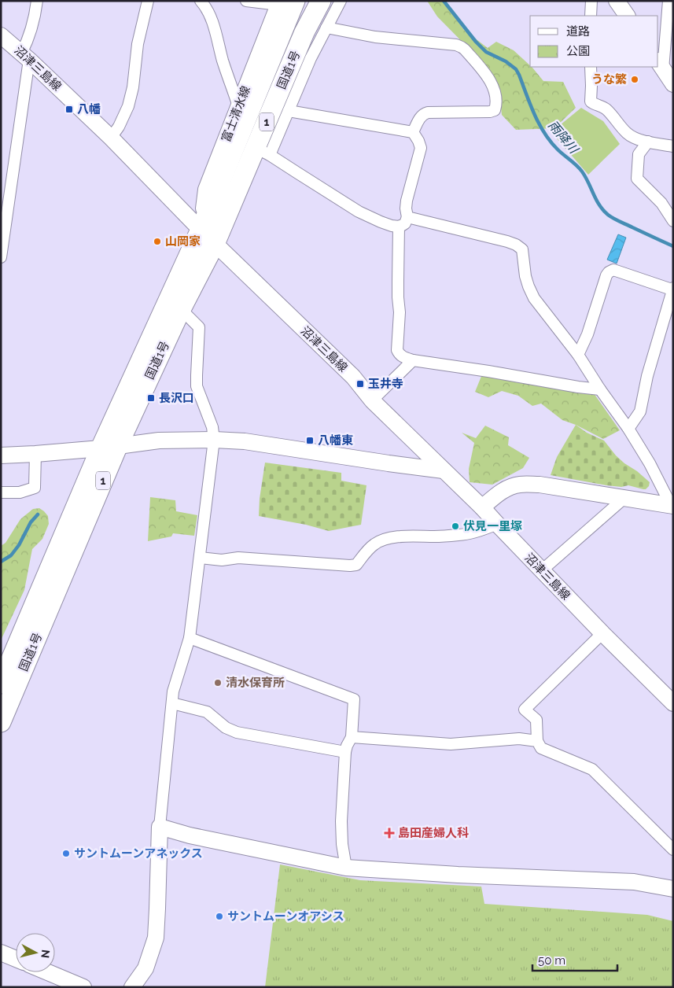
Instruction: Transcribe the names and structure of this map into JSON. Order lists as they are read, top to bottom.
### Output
{
  "streets": {
    "highway": ["国道1号", "1"],
    "street": ["沼津三島線", "富士清水線"]
  },
  "crossings": [
    ["沼津三島線", "国道1号"],
    ["沼津三島線", "富士清水線"],
    ["国道1号", "富士清水線"]
  ],
  "water": ["雨降川"],
  "places": {
    "other": [
      "うな繁",
      "山岡家",
      "伏見一里塚",
      "清水保育所",
      "サントムーンアネックス",
      "サントムーンオアシス"
    ],
    "transit": [
      "八幡",
      "玉井寺",
      "長沢口",
      "八幡東"
    ],
    "health": ["島田産婦人科"]
  },
  "legend": ["道路", "公園"],
  "scale_bar": "50 m",
  "north": "right"
}
